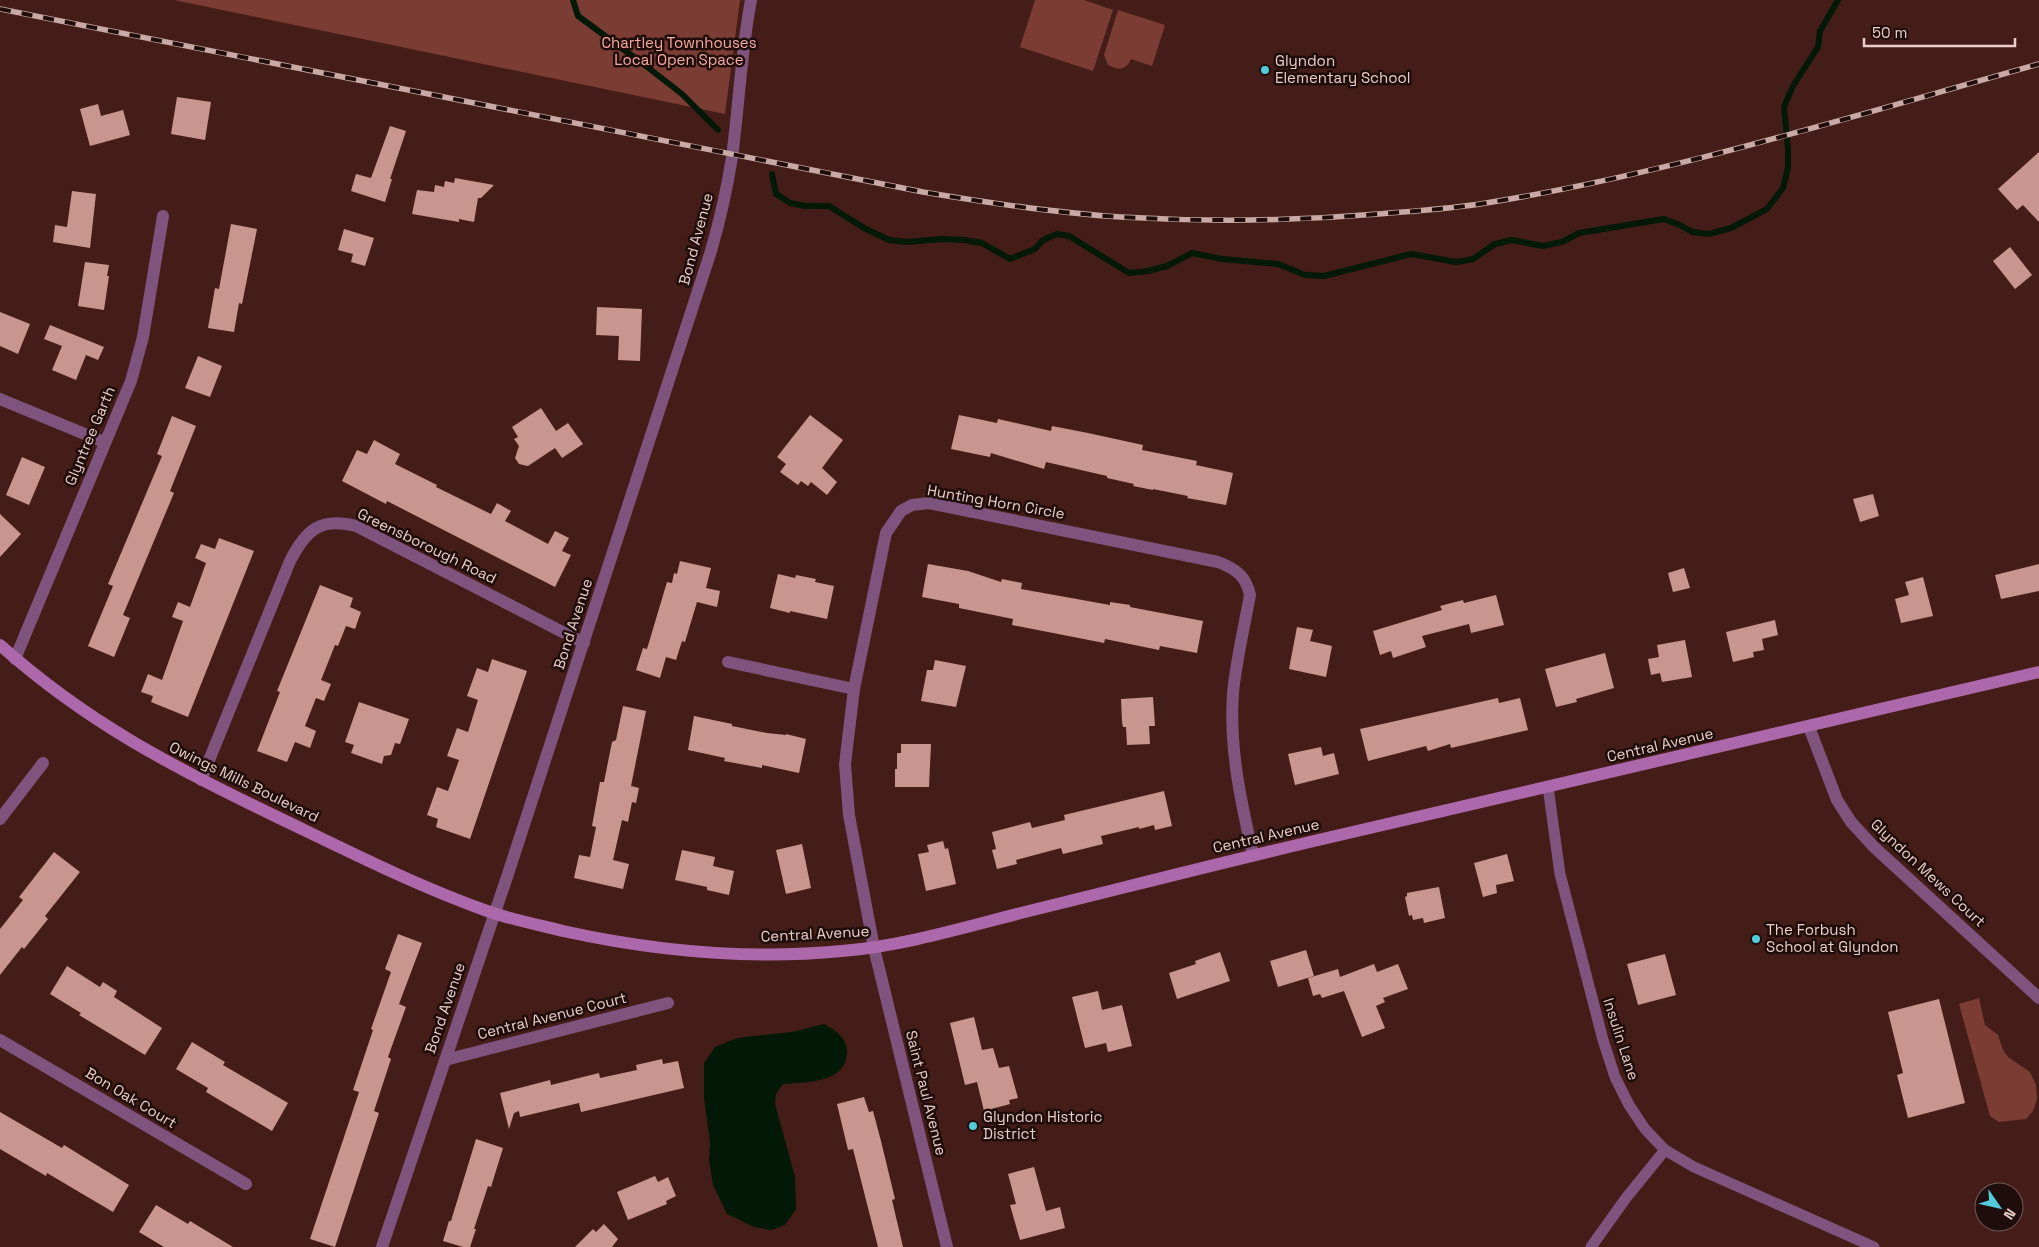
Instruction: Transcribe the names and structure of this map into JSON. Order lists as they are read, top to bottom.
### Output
{
  "streets": {
    "main road": ["Central Avenue", "Owings Mills Boulevard"],
    "street": [
      "Bond Avenue",
      "Glyntree Garth",
      "Hunting Horn Circle",
      "Greensborough Road",
      "Glyndon Mews Court",
      "Central Avenue Court",
      "Saint Paul Avenue",
      "Bon Oak Court"
    ],
    "lane": ["Insulin Lane"]
  },
  "crossings": [
    ["Bond Avenue", "Greensborough Road"],
    ["Bond Avenue", "Central Avenue"],
    ["Bond Avenue", "Owings Mills Boulevard"],
    ["Bond Avenue", "Central Avenue Court"],
    ["Glyntree Garth", "Owings Mills Boulevard"],
    ["Hunting Horn Circle", "Central Avenue"],
    ["Hunting Horn Circle", "Saint Paul Avenue"],
    ["Greensborough Road", "Owings Mills Boulevard"],
    ["Central Avenue", "Owings Mills Boulevard"],
    ["Central Avenue", "Glyndon Mews Court"],
    ["Central Avenue", "Insulin Lane"],
    ["Central Avenue", "Saint Paul Avenue"]
  ],
  "parks": ["Chartley Townhouses Local Open Space"],
  "places": ["Glyndon Elementary School", "The Forbush School at Glyndon", "Glyndon Historic District"],
  "scale_bar": "50 m",
  "north": "bottom right"
}
